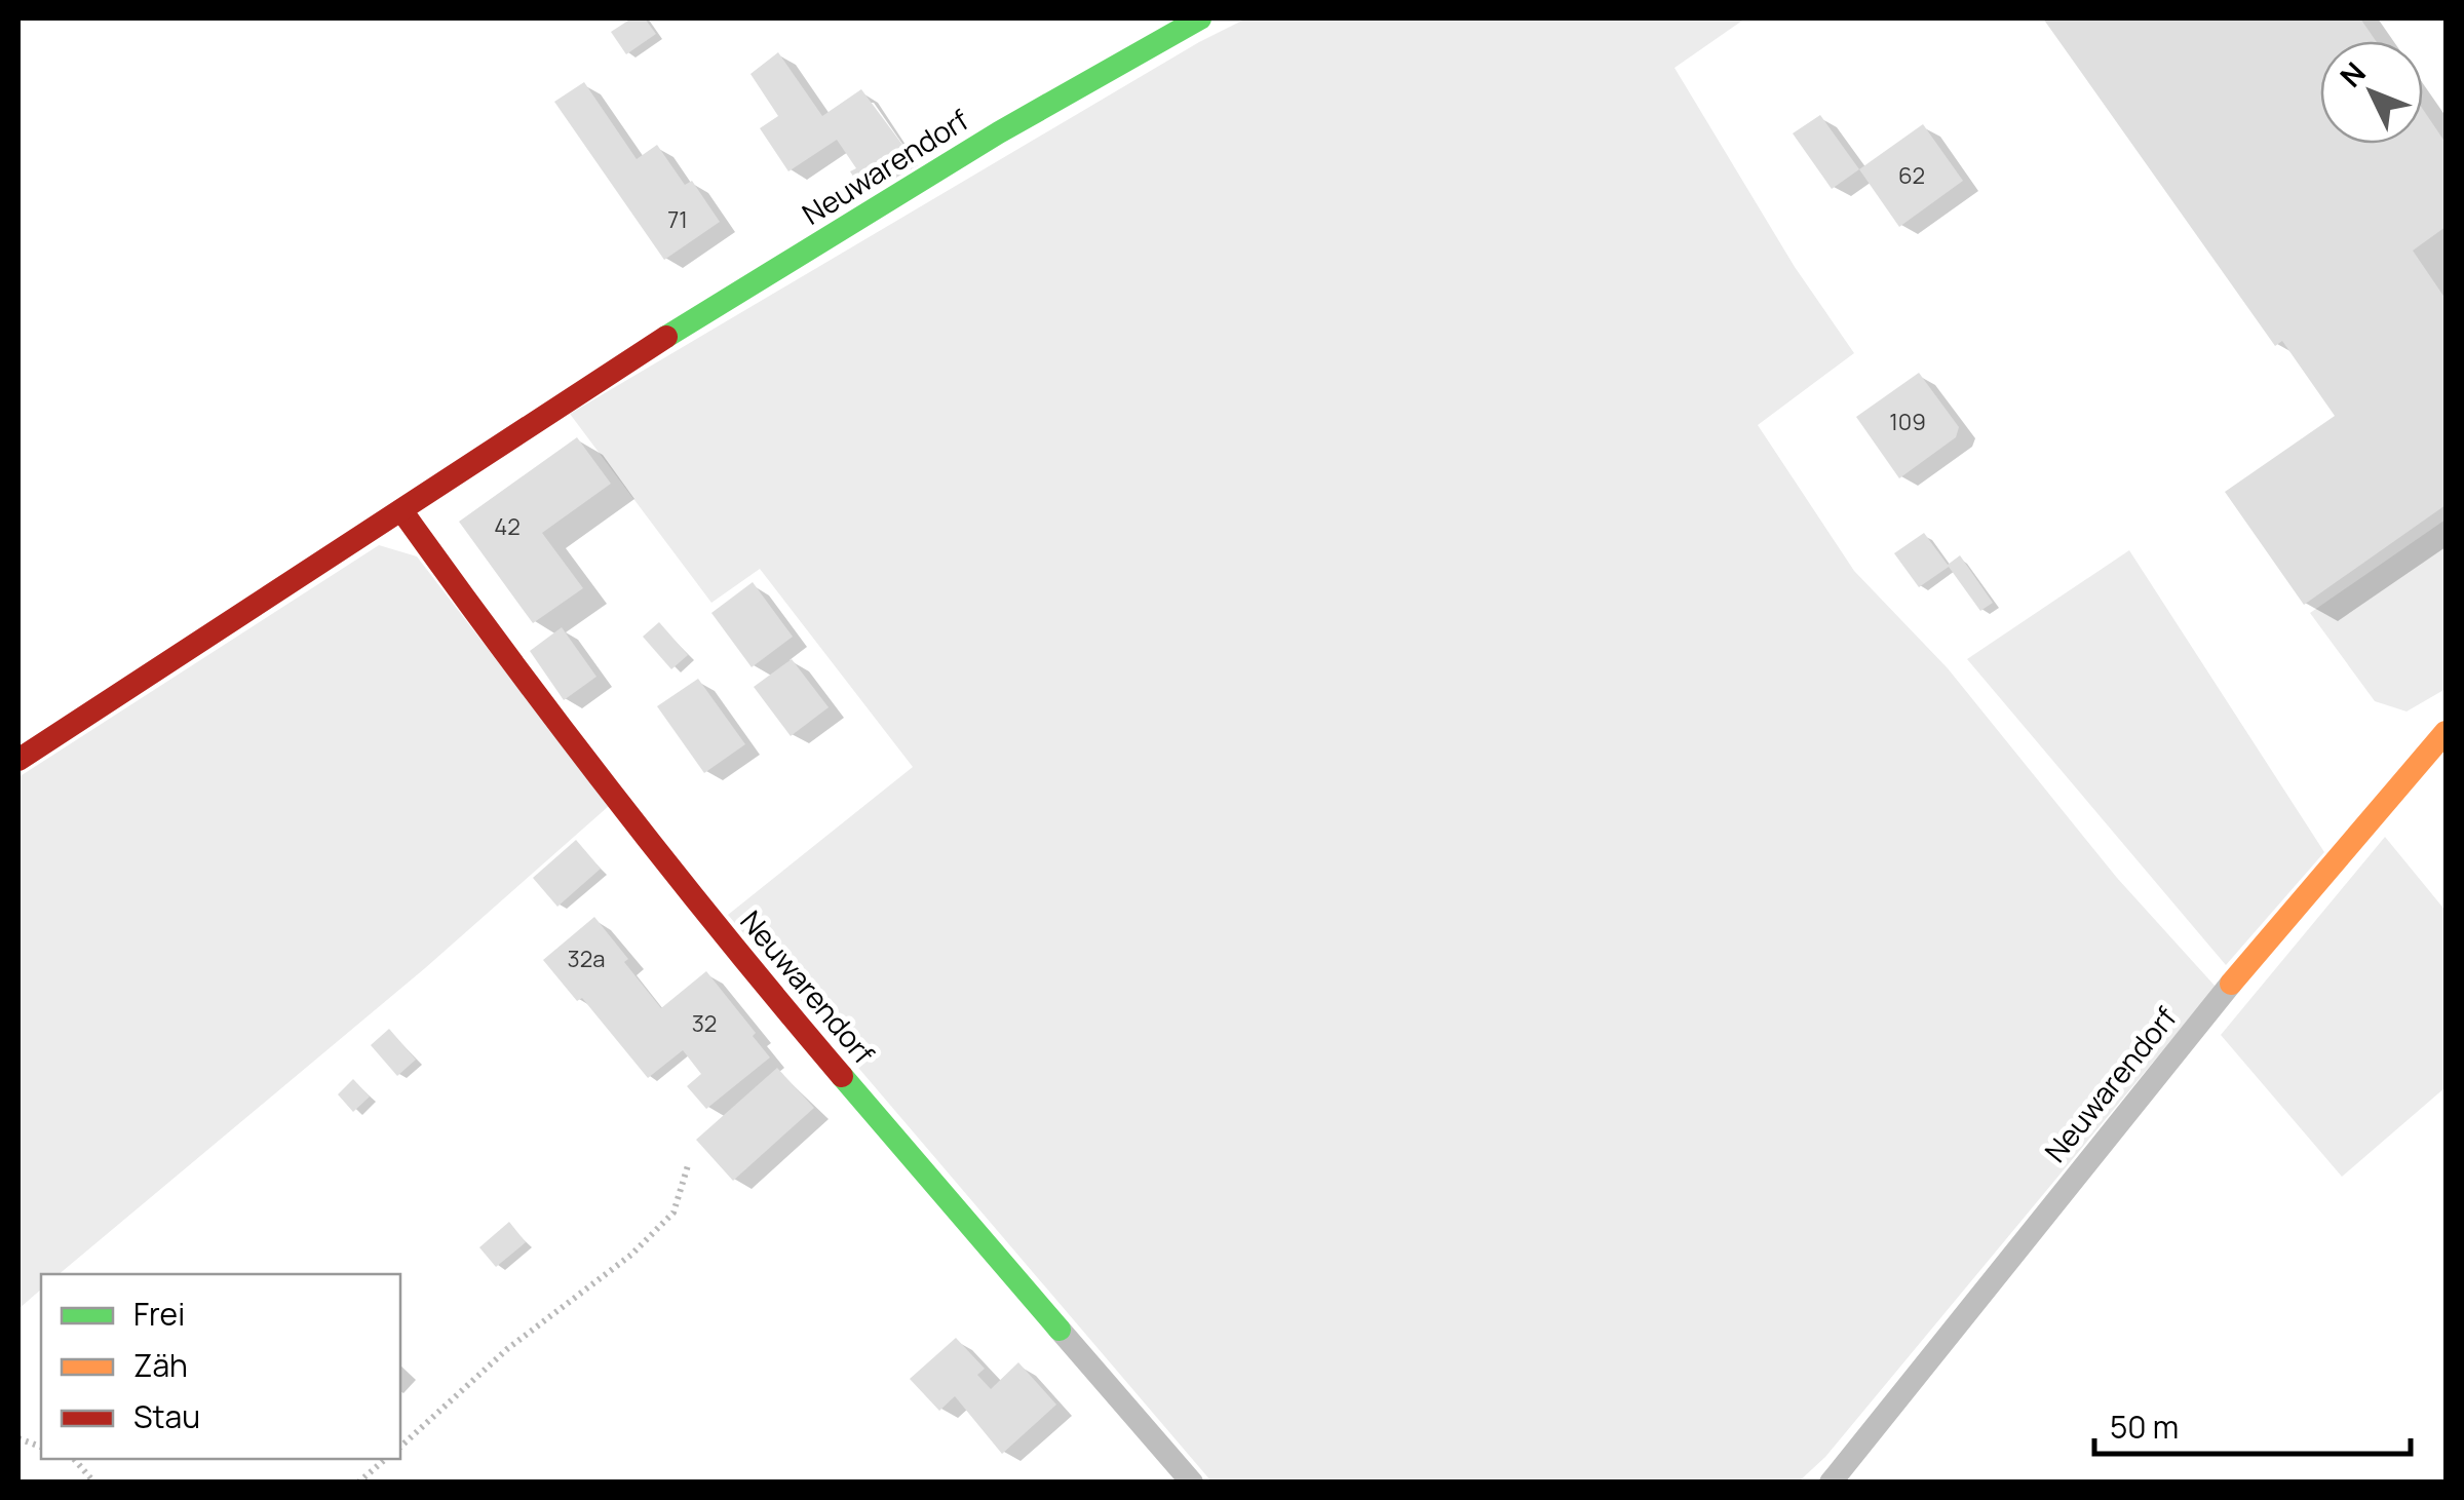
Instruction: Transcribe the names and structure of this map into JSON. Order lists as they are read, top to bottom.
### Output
{
  "streets": {
    "street": ["Neuwarendorf"]
  },
  "house_numbers": [
    "62",
    "71",
    "109",
    "42",
    "32a",
    "32"
  ],
  "legend": ["Frei", "Zäh", "Stau"],
  "scale_bar": "50 m",
  "north": "top left"
}
